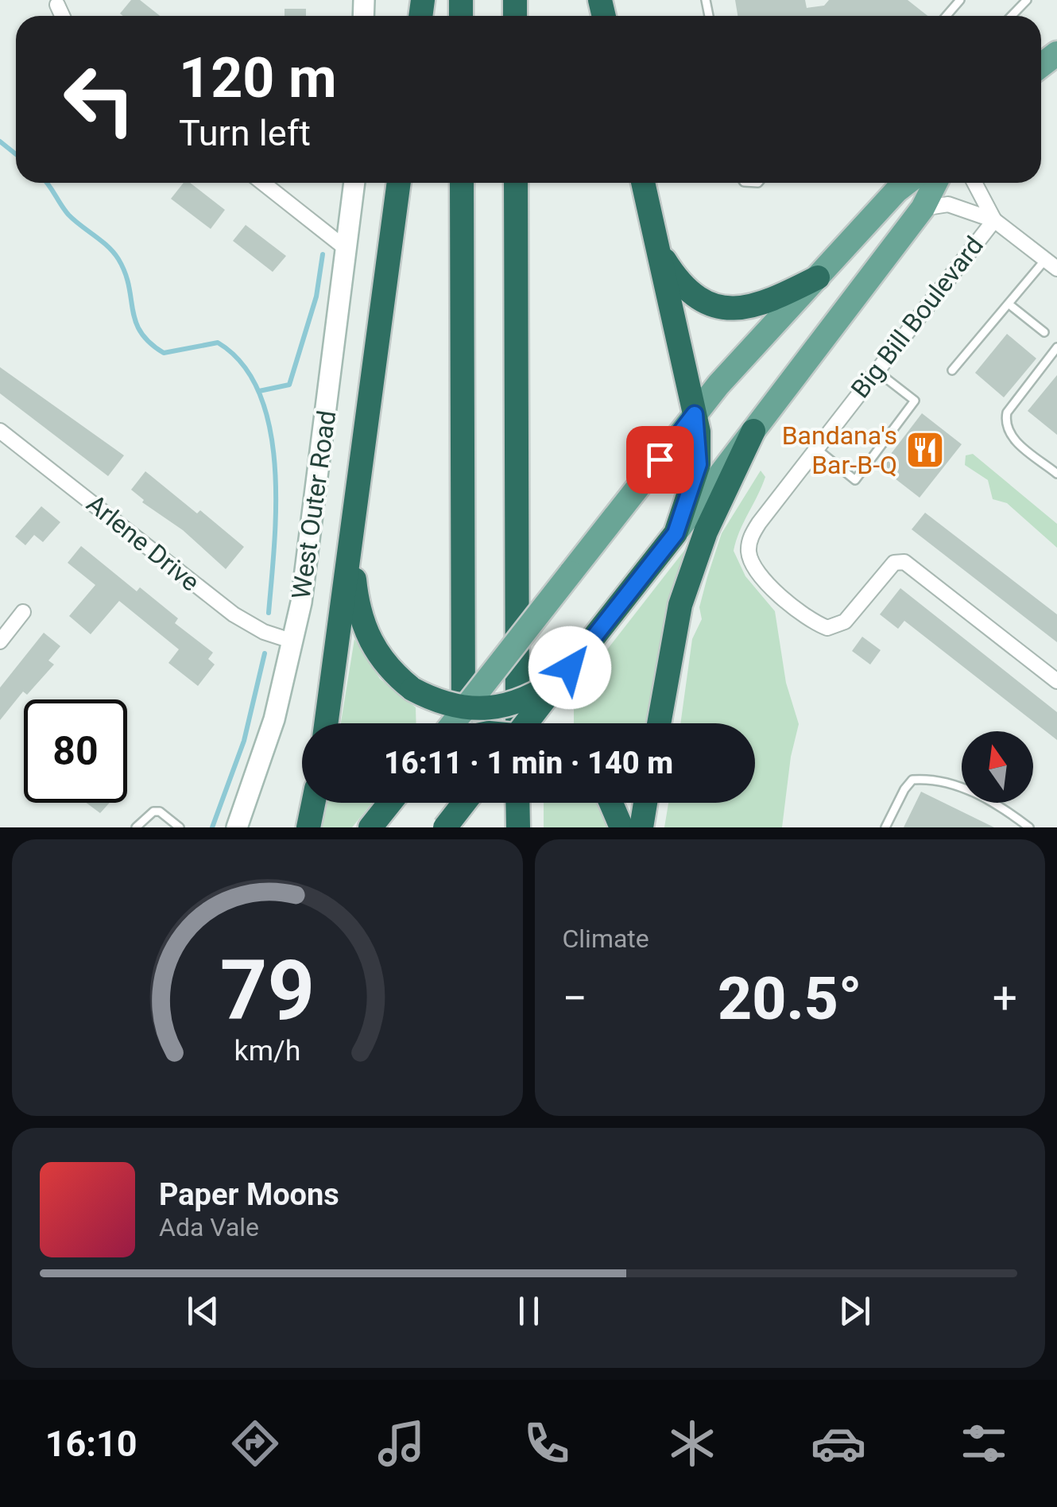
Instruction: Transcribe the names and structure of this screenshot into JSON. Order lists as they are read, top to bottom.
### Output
{
  "streets": {
    "street": ["Big Bill Boulevard", "West Outer Road", "Arlene Drive"]
  },
  "crossings": [
    ["West Outer Road", "Arlene Drive"]
  ],
  "places": {
    "restaurant": ["Bandana's Bar-B-Q"]
  },
  "north": "top",
  "page": {
    "turn": ["120 m", "Turn left"],
    "limit": "80",
    "trip": "16:11 · 1 min · 140 m",
    "tile": "Climate",
    "heat": ["−", "20.5°", "+"],
    "song": ["Paper Moons", "Ada Vale"],
    "tabs": "16:10",
    "gauge": ["79", "km/h"]
  }
}
